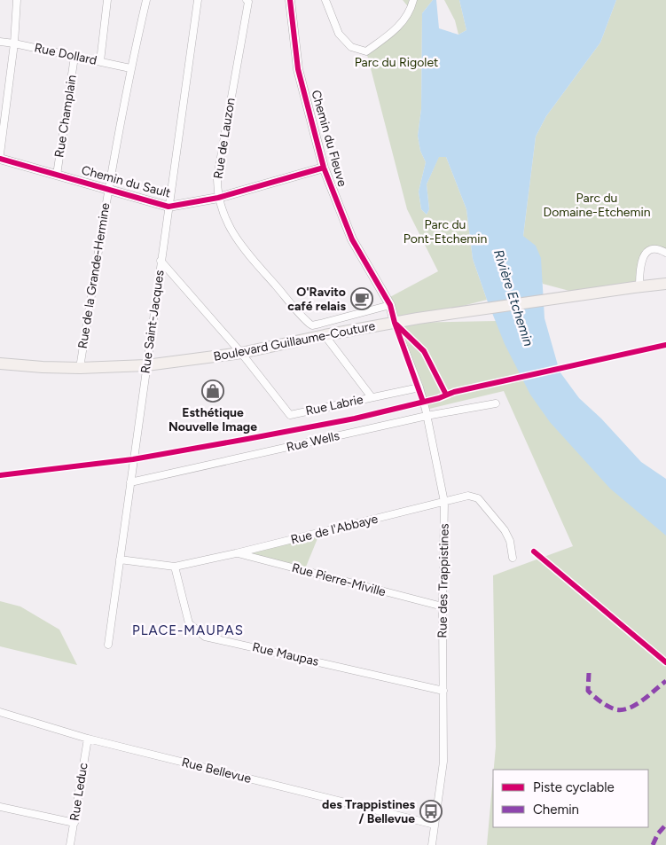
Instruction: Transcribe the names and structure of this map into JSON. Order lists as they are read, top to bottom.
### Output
{
  "streets": {
    "main road": ["Boulevard Guillaume-Couture"],
    "street": [
      "Rue Dollard",
      "Rue Champlain",
      "Rue de Lauzon",
      "Chemin du Fleuve",
      "Chemin du Sault",
      "Rue de la Grande-Hermine",
      "Rue Saint-Jacques",
      "Rue Labrie",
      "Rue Wells",
      "Rue de l'Abbaye",
      "Rue Pierre-Miville",
      "Rue des Trappistines",
      "Rue Maupas",
      "Rue Bellevue",
      "Rue Leduc"
    ]
  },
  "crossings": [
    ["Rue Dollard", "Rue Champlain"],
    ["Rue Dollard", "Rue de la Grande-Hermine"],
    ["Rue Champlain", "Chemin du Sault"],
    ["Rue de Lauzon", "Chemin du Fleuve"],
    ["Rue de Lauzon", "Chemin du Sault"],
    ["Chemin du Fleuve", "Chemin du Sault"],
    ["Chemin du Fleuve", "Boulevard Guillaume-Couture"],
    ["Chemin du Fleuve", "Rue des Trappistines"],
    ["Chemin du Sault", "Rue de la Grande-Hermine"],
    ["Chemin du Sault", "Rue Saint-Jacques"],
    ["Rue de la Grande-Hermine", "Boulevard Guillaume-Couture"],
    ["Rue Saint-Jacques", "Boulevard Guillaume-Couture"],
    ["Rue Saint-Jacques", "Rue Labrie"],
    ["Rue Saint-Jacques", "Rue Wells"],
    ["Rue Saint-Jacques", "Rue de l'Abbaye"],
    ["Boulevard Guillaume-Couture", "Rue Labrie"],
    ["Boulevard Guillaume-Couture", "Rue des Trappistines"],
    ["Rue Labrie", "Rue des Trappistines"],
    ["Rue Wells", "Rue des Trappistines"],
    ["Rue de l'Abbaye", "Rue Pierre-Miville"],
    ["Rue de l'Abbaye", "Rue des Trappistines"],
    ["Rue de l'Abbaye", "Rue Maupas"],
    ["Rue Pierre-Miville", "Rue des Trappistines"],
    ["Rue des Trappistines", "Rue Maupas"],
    ["Rue des Trappistines", "Rue Bellevue"],
    ["Rue Bellevue", "Rue Leduc"]
  ],
  "districts": ["PLACE-MAUPAS"],
  "water": ["Rivière Etchemin"],
  "parks": ["Parc du Rigolet", "Parc du Domaine-Etchemin", "Parc du Pont-Etchemin"],
  "places": {
    "cafe": ["O'Ravito café relais"],
    "shop": ["Esthétique Nouvelle Image"],
    "bus stop": ["des Trappistines / Bellevue"]
  },
  "legend": ["Piste cyclable", "Chemin"]
}
